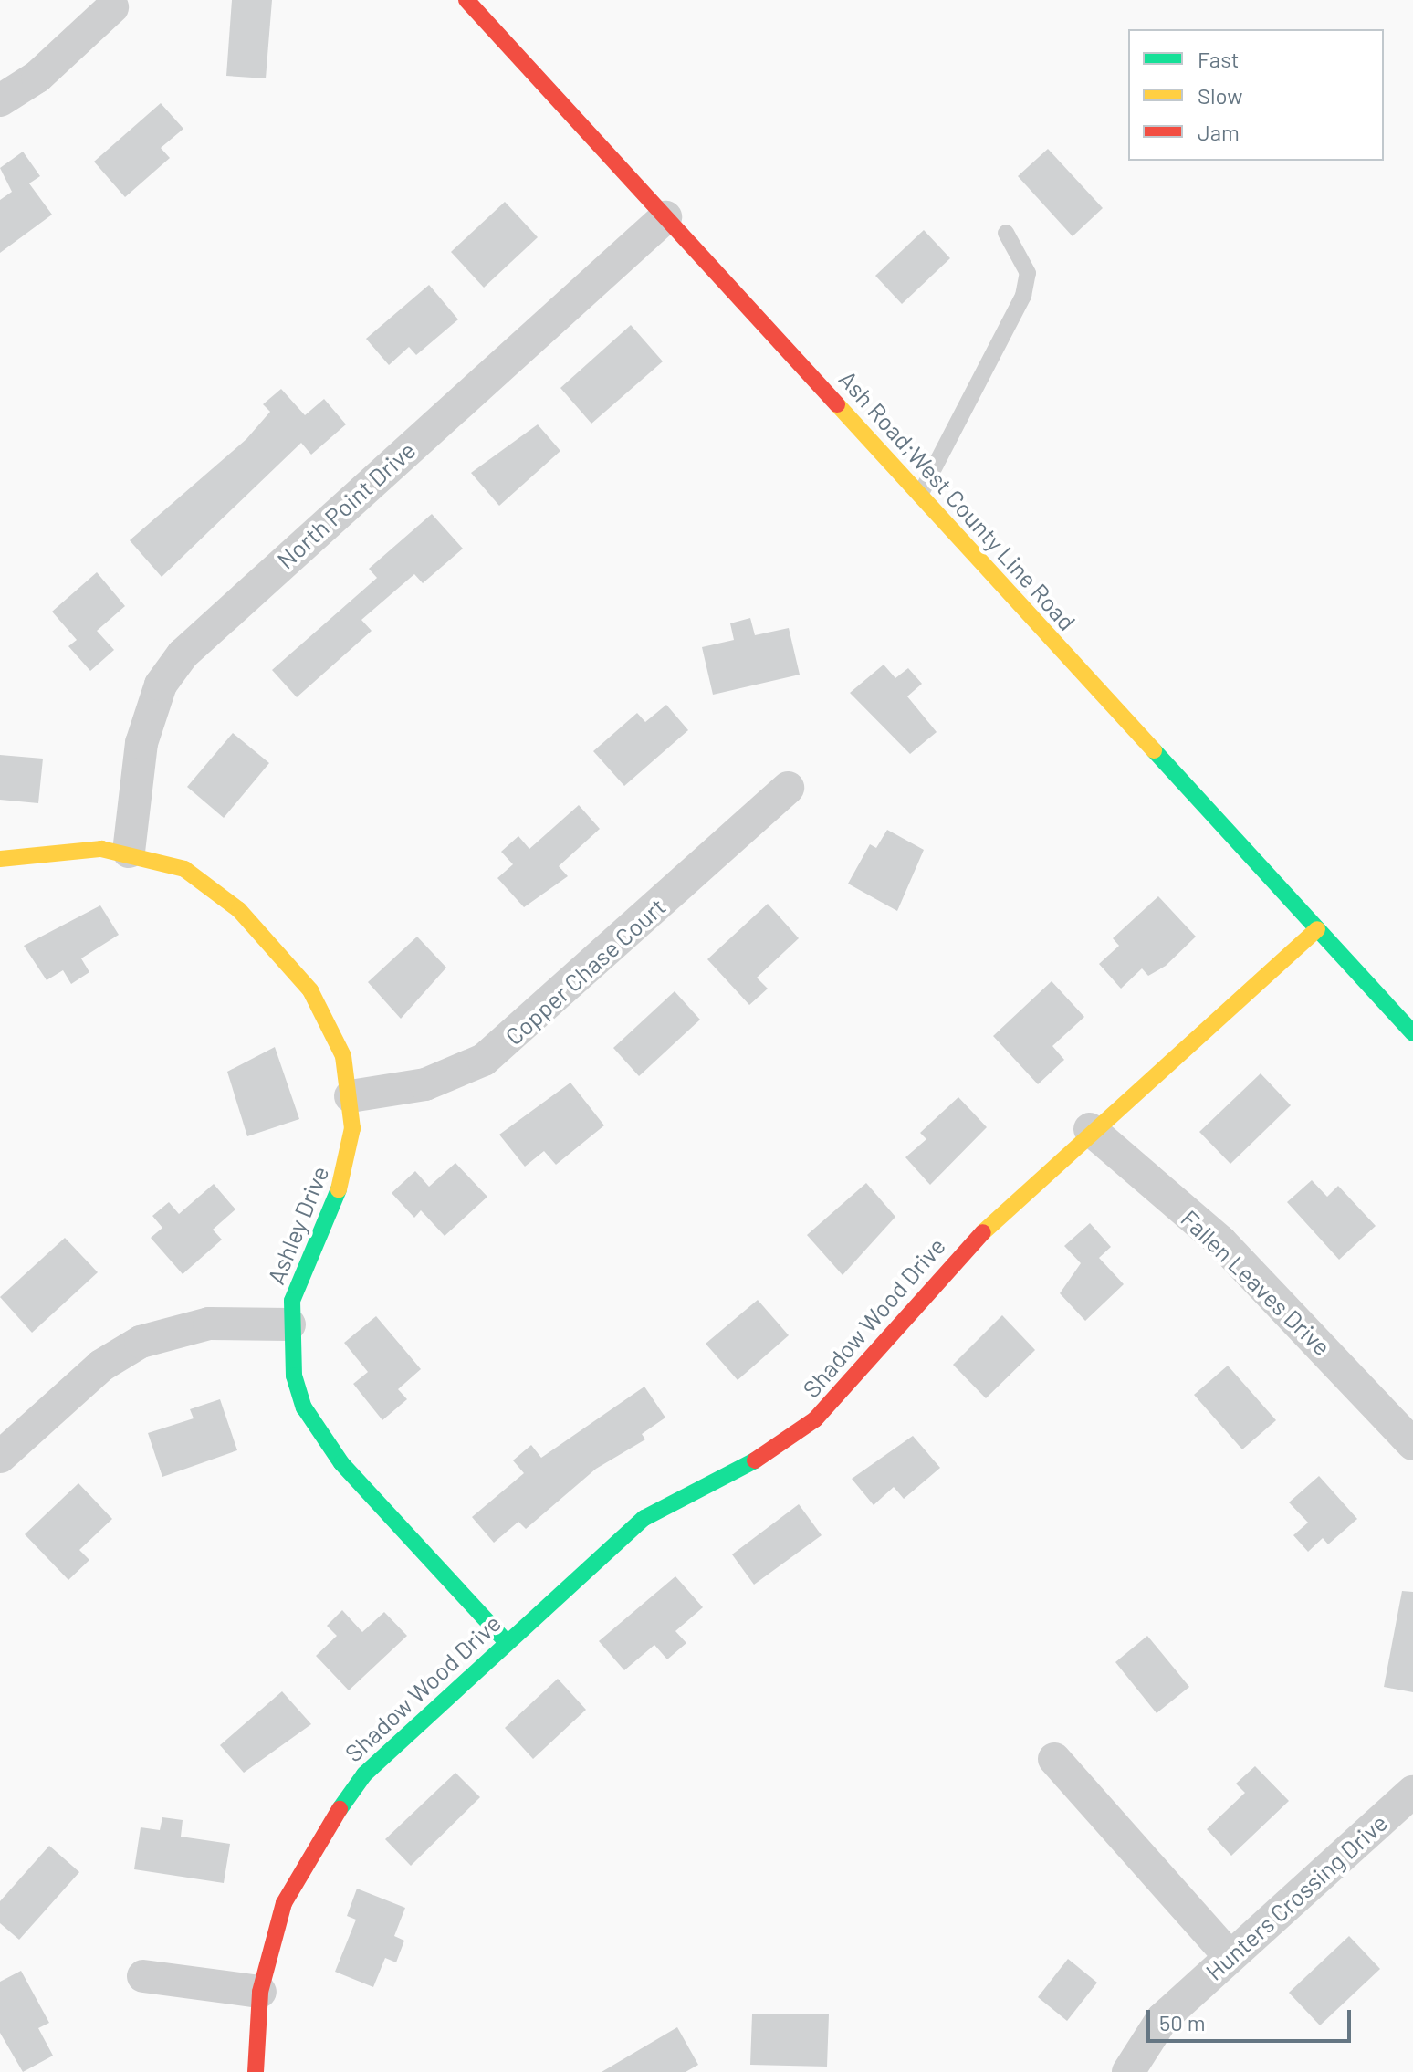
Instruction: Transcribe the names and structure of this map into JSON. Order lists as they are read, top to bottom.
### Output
{
  "streets": {
    "street": [
      "Ash Road;West County Line Road",
      "North Point Drive",
      "Copper Chase Court",
      "Ashley Drive",
      "Fallen Leaves Drive",
      "Shadow Wood Drive",
      "Hunters Crossing Drive"
    ]
  },
  "crossings": [
    ["Ash Road;West County Line Road", "North Point Drive"],
    ["Ash Road;West County Line Road", "Shadow Wood Drive"],
    ["North Point Drive", "Ashley Drive"],
    ["Copper Chase Court", "Ashley Drive"],
    ["Ashley Drive", "Shadow Wood Drive"],
    ["Fallen Leaves Drive", "Shadow Wood Drive"]
  ],
  "legend": ["Fast", "Slow", "Jam"],
  "scale_bar": "50 m"
}
